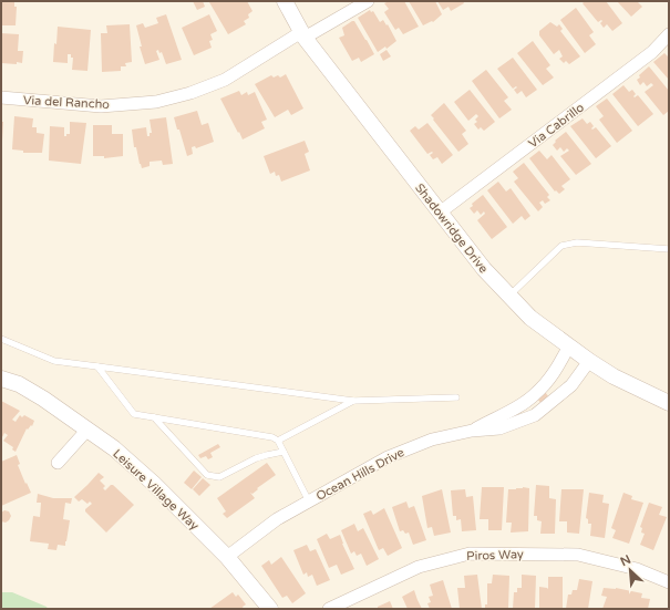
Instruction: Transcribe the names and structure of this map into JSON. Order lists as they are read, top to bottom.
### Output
{
  "streets": {
    "street": [
      "Via del Rancho",
      "Via Cabrillo",
      "Shadowridge Drive",
      "Ocean Hills Drive",
      "Leisure Village Way",
      "Piros Way"
    ]
  },
  "crossings": [
    ["Via del Rancho", "Shadowridge Drive"],
    ["Via Cabrillo", "Shadowridge Drive"],
    ["Shadowridge Drive", "Ocean Hills Drive"],
    ["Ocean Hills Drive", "Leisure Village Way"]
  ],
  "north": "top left"
}
